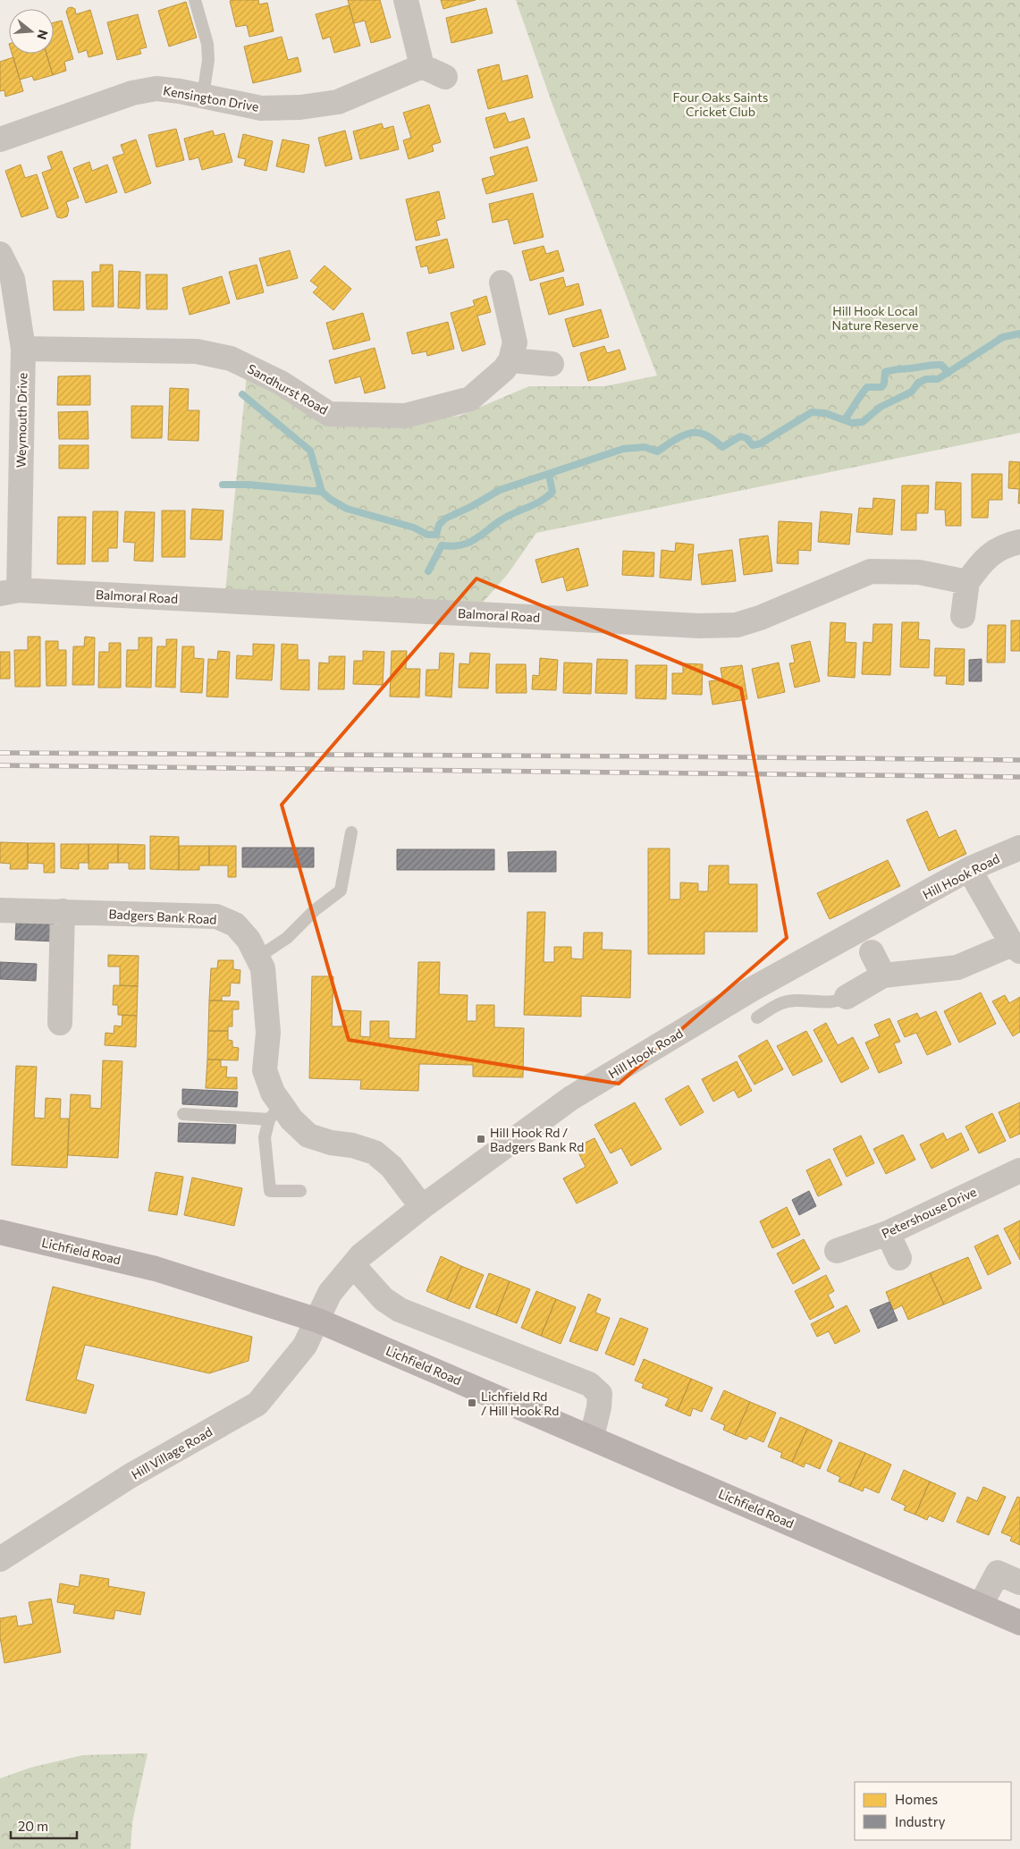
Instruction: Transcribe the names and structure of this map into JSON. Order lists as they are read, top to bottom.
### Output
{
  "streets": {
    "main road": ["Lichfield Road"],
    "street": [
      "Kensington Drive",
      "Sandhurst Road",
      "Weymouth Drive",
      "Balmoral Road",
      "Hill Hook Road",
      "Badgers Bank Road",
      "Petershouse Drive",
      "Hill Village Road"
    ]
  },
  "crossings": [
    ["Sandhurst Road", "Weymouth Drive"],
    ["Weymouth Drive", "Balmoral Road"],
    ["Hill Hook Road", "Badgers Bank Road"],
    ["Hill Hook Road", "Lichfield Road"],
    ["Hill Hook Road", "Hill Village Road"],
    ["Lichfield Road", "Hill Village Road"]
  ],
  "parks": ["Four Oaks Saints Cricket Club", "Hill Hook Local Nature Reserve"],
  "places": {
    "transit": ["Hill Hook Rd / Badgers Bank Rd", "Lichfield Rd / Hill Hook Rd"]
  },
  "legend": ["Homes", "Industry"],
  "scale_bar": "20 m",
  "north": "right"
}
